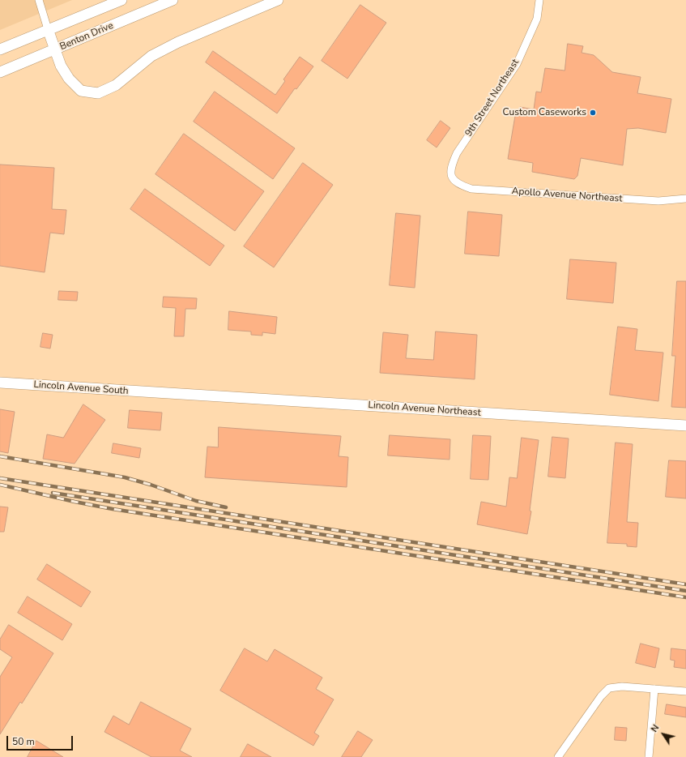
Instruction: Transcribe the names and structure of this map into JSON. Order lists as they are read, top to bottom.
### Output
{
  "streets": {
    "street": [
      "Benton Drive",
      "9th Street Northeast",
      "Apollo Avenue Northeast",
      "Lincoln Avenue South",
      "Lincoln Avenue Northeast"
    ]
  },
  "crossings": [
    ["9th Street Northeast", "Apollo Avenue Northeast"],
    ["Lincoln Avenue South", "Lincoln Avenue Northeast"]
  ],
  "places": ["Custom Caseworks"],
  "scale_bar": "50 m",
  "north": "top left"
}
